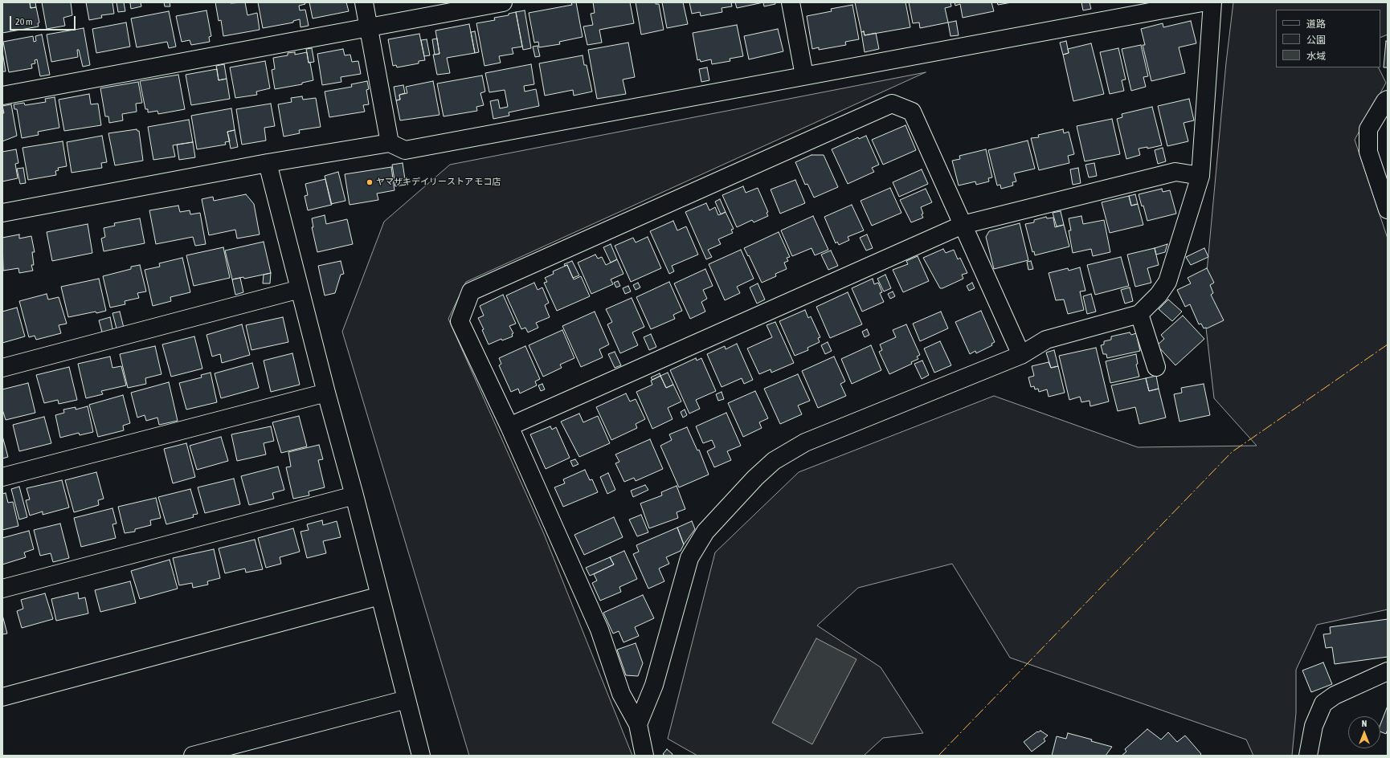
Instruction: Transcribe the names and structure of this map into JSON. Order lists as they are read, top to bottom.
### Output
{
  "places": ["ヤマザキデイリーストア モコ店"],
  "legend": ["道路", "公園", "水域"],
  "scale_bar": "20 m",
  "north": "top"
}
